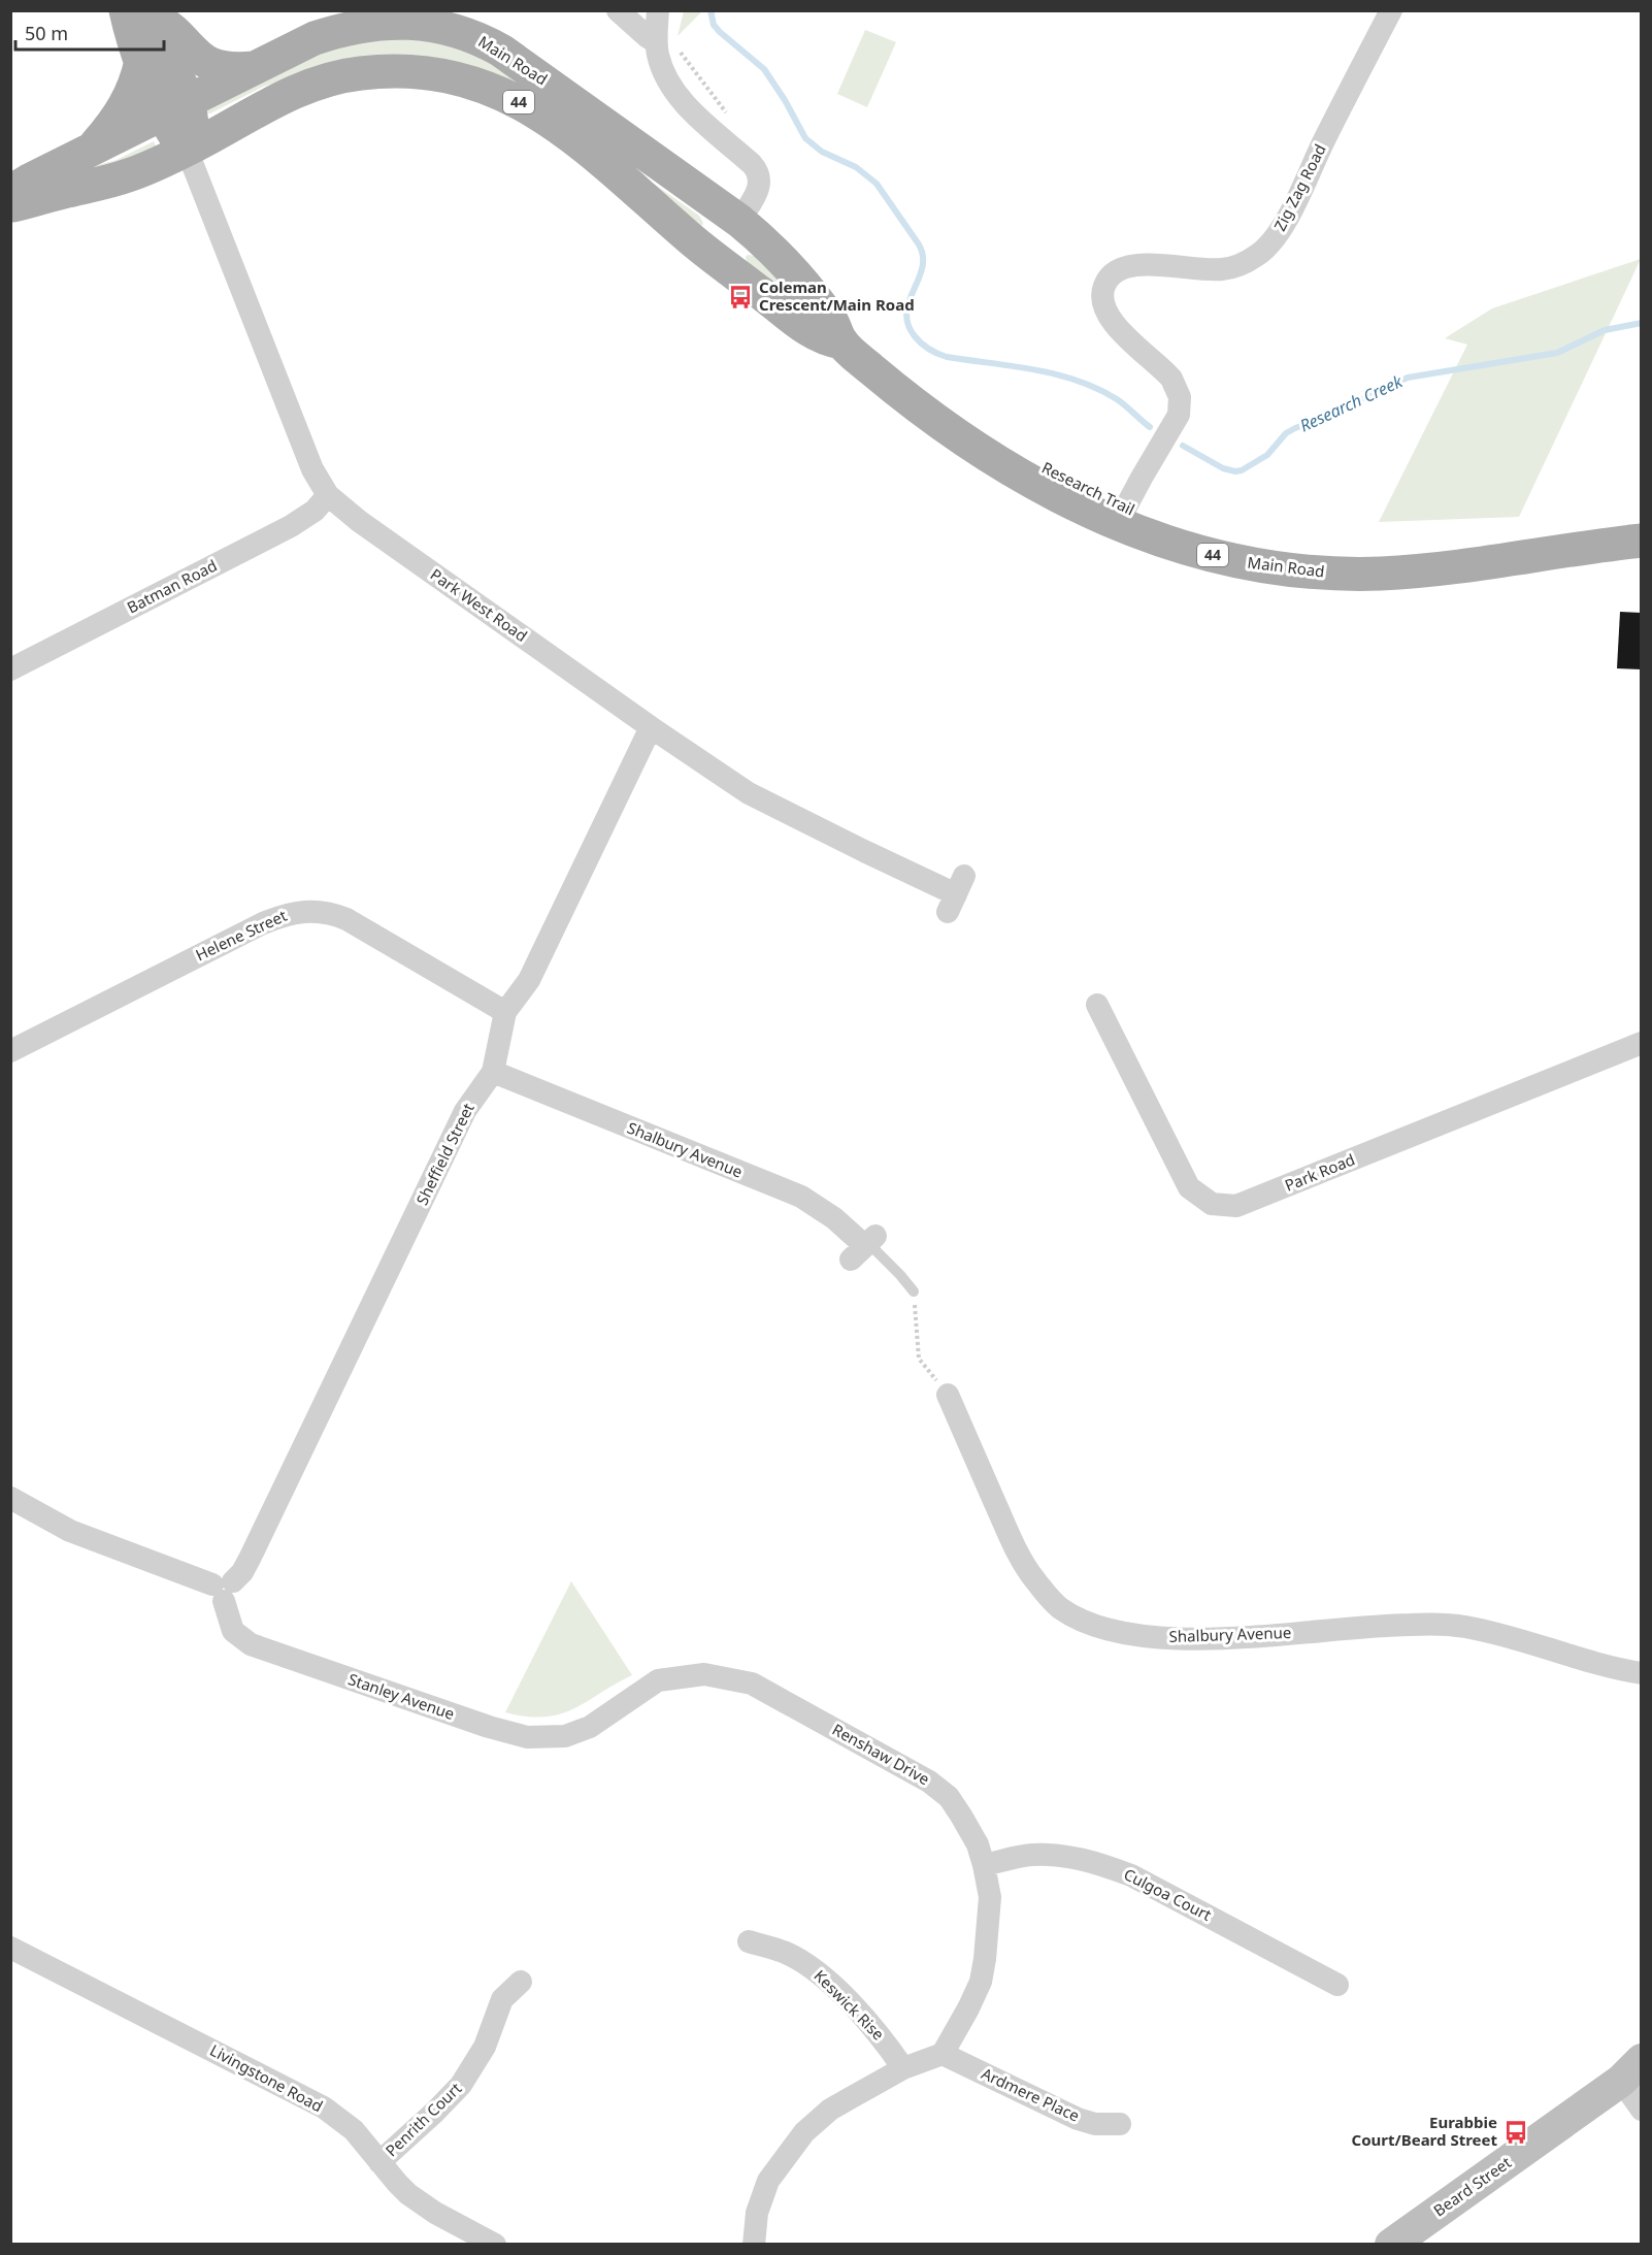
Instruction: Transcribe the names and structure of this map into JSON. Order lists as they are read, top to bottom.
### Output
{
  "streets": {
    "main road": ["Main Road", "44"],
    "street": [
      "Zig Zag Road",
      "Batman Road",
      "Park West Road",
      "Helene Street",
      "Shalbury Avenue",
      "Sheffield Street",
      "Park Road",
      "Stanley Avenue",
      "Renshaw Drive",
      "Culgoa Court",
      "Keswick Rise",
      "Livingstone Road",
      "Ardmere Place",
      "Penrith Court",
      "Beard Street"
    ]
  },
  "crossings": [
    ["Main Road", "Zig Zag Road"],
    ["Main Road", "Park West Road"],
    ["Batman Road", "Park West Road"],
    ["Park West Road", "Sheffield Street"],
    ["Helene Street", "Sheffield Street"],
    ["Shalbury Avenue", "Sheffield Street"],
    ["Sheffield Street", "Stanley Avenue"],
    ["Stanley Avenue", "Renshaw Drive"],
    ["Renshaw Drive", "Culgoa Court"],
    ["Renshaw Drive", "Ardmere Place"],
    ["Livingstone Road", "Penrith Court"]
  ],
  "water": ["Research Creek"],
  "places": {
    "bus stop": ["Coleman Crescent/Main Road", "Eurabbie Court/Beard Street"]
  },
  "scale_bar": "50 m"
}
